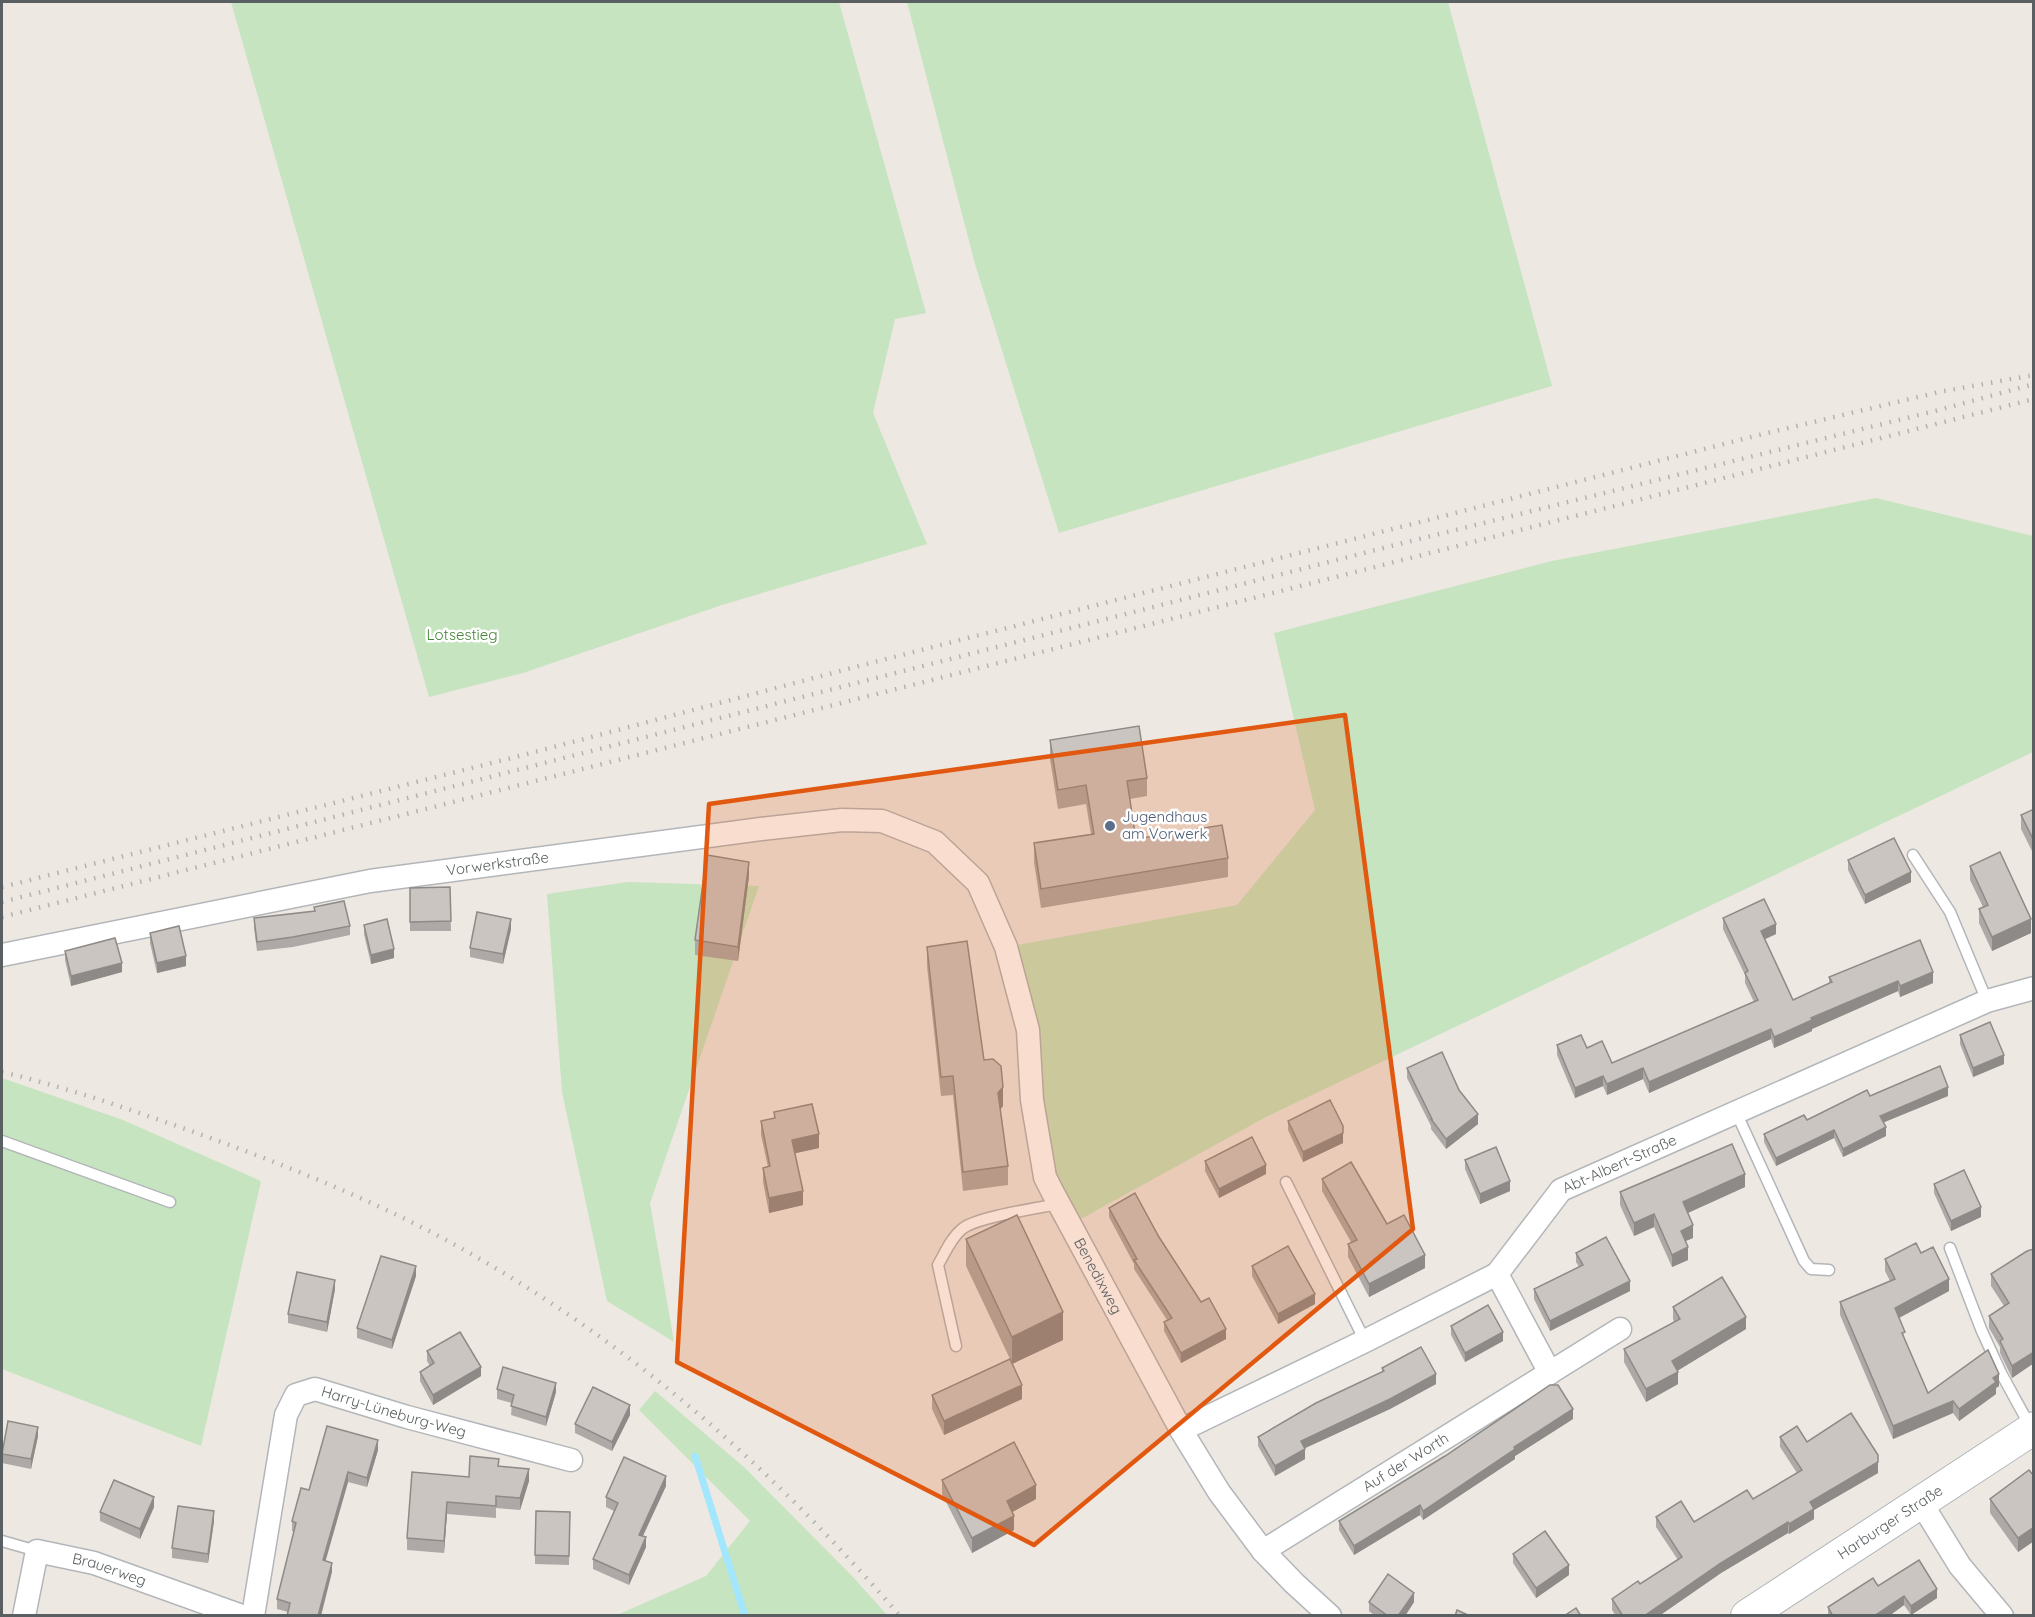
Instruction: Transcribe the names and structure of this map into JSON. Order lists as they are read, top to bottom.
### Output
{
  "streets": {
    "main road": ["Harburger Straße"],
    "street": [
      "Vorwerkstraße",
      "Abt-Albert-Straße",
      "Benedixweg",
      "Harry-Lüneburg-Weg",
      "Auf der Worth",
      "Brauerweg"
    ]
  },
  "crossings": [
    ["Vorwerkstraße", "Benedixweg"],
    ["Abt-Albert-Straße", "Benedixweg"],
    ["Benedixweg", "Auf der Worth"]
  ],
  "parks": ["Lotsestieg"],
  "places": ["Jugendhaus am Vorwerk"]
}
